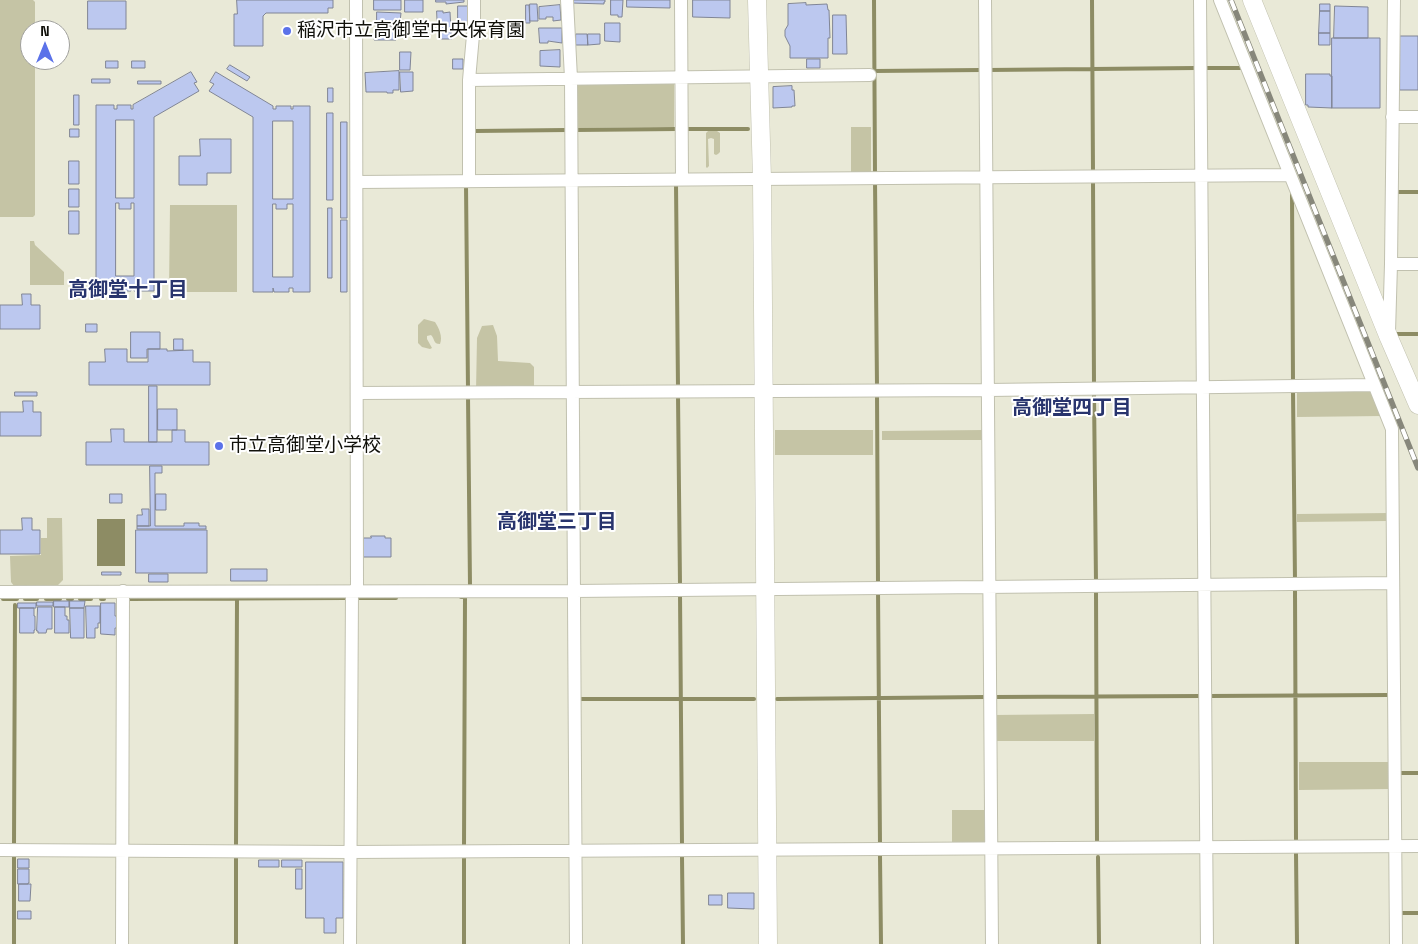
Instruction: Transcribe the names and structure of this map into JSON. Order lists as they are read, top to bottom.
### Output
{
  "districts": ["高御堂十丁目", "高御堂四丁目", "高御堂三丁目"],
  "places": ["稲沢市立高御堂中央保育園", "市立高御堂小学校"],
  "north": "top"
}
